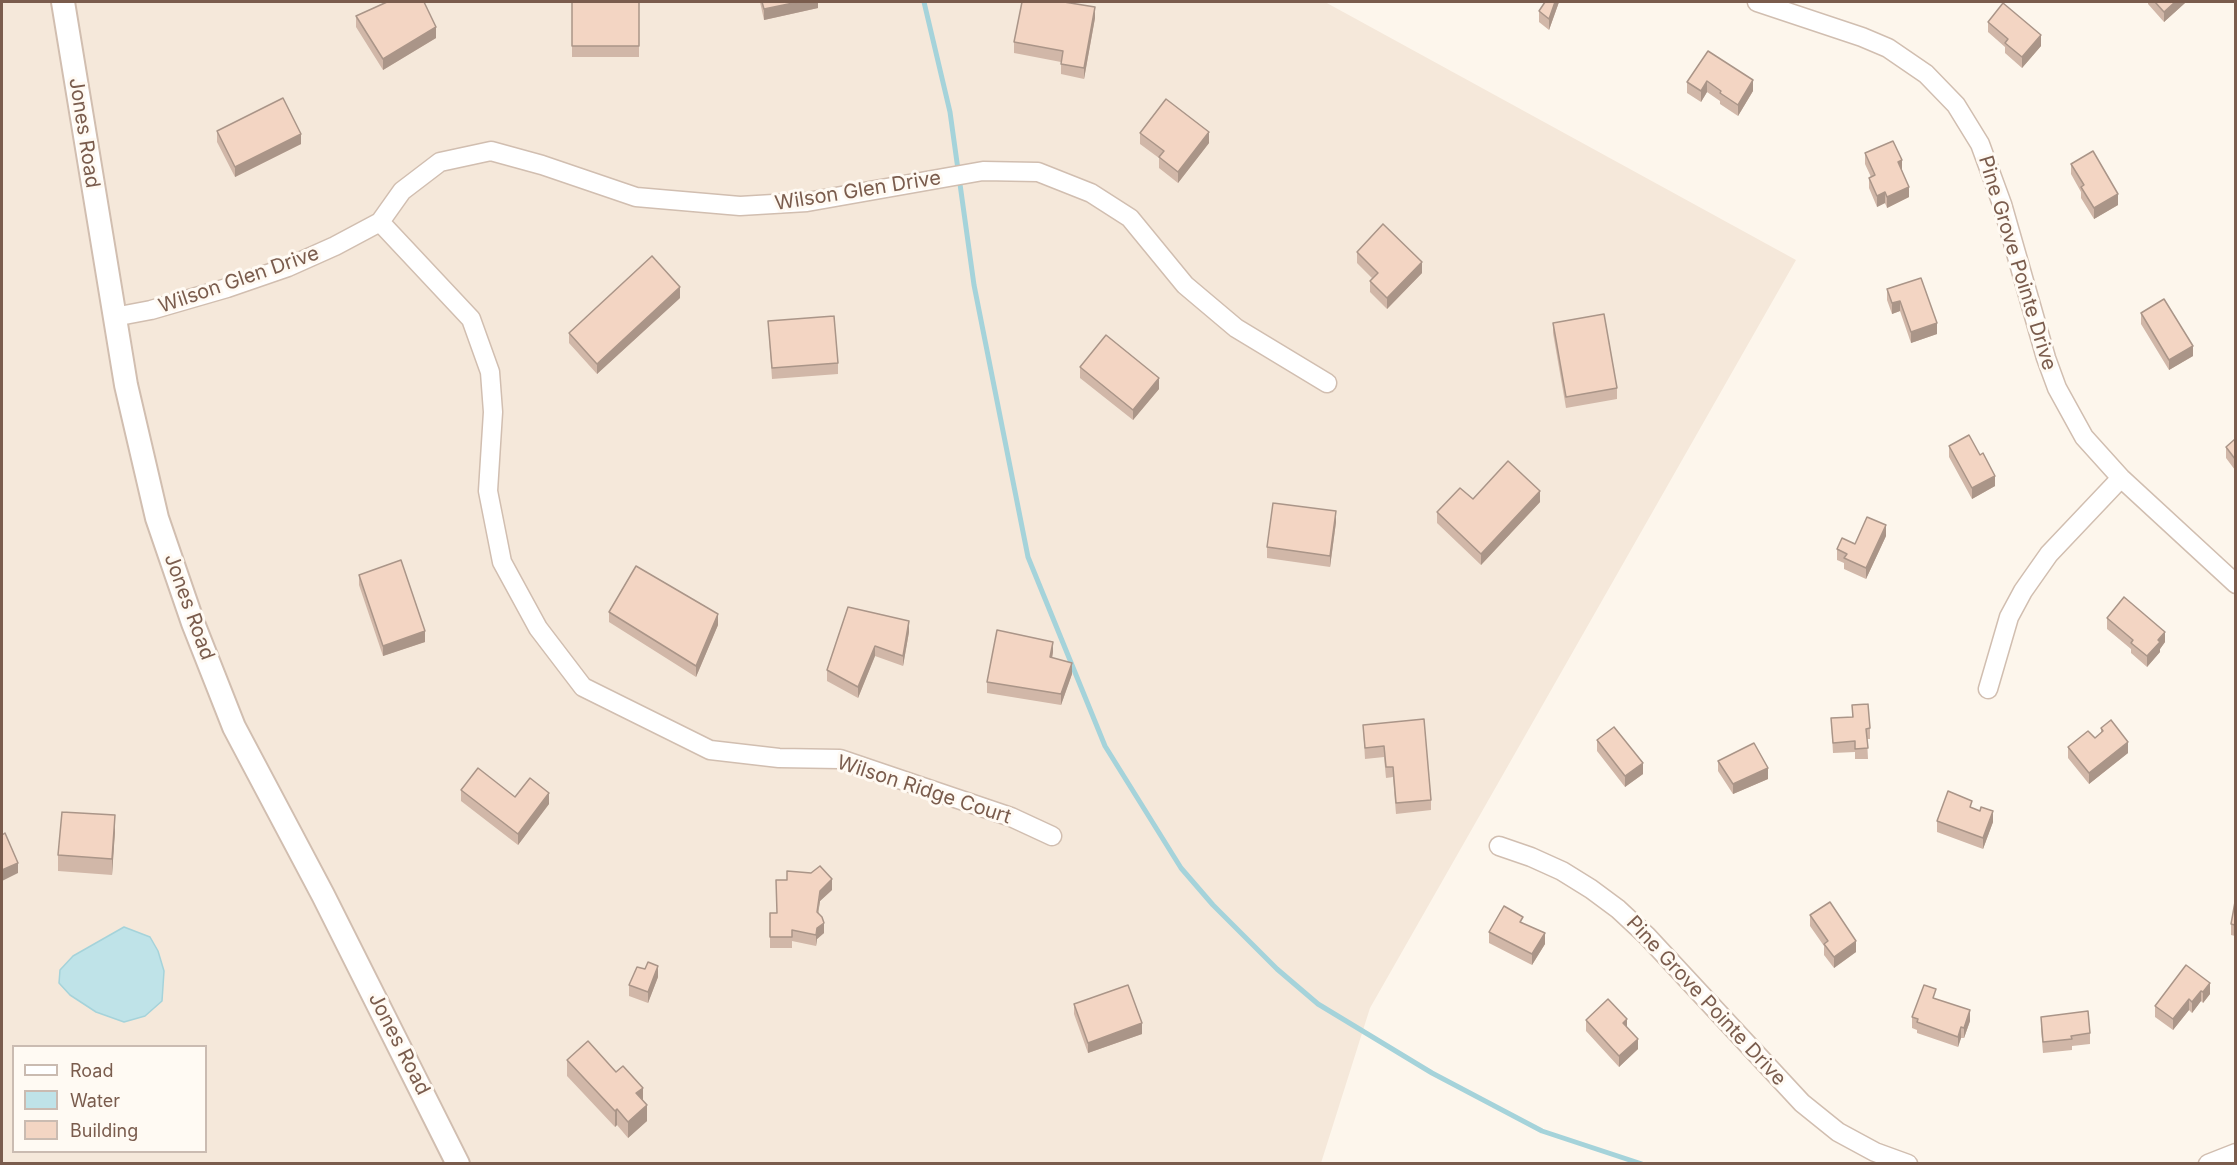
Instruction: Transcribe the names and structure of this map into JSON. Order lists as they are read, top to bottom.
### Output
{
  "streets": {
    "street": [
      "Jones Road",
      "Wilson Glen Drive",
      "Pine Grove Pointe Drive",
      "Wilson Ridge Court"
    ]
  },
  "crossings": [
    ["Jones Road", "Wilson Glen Drive"],
    ["Wilson Glen Drive", "Wilson Ridge Court"]
  ],
  "legend": ["Road", "Water", "Building"]
}
